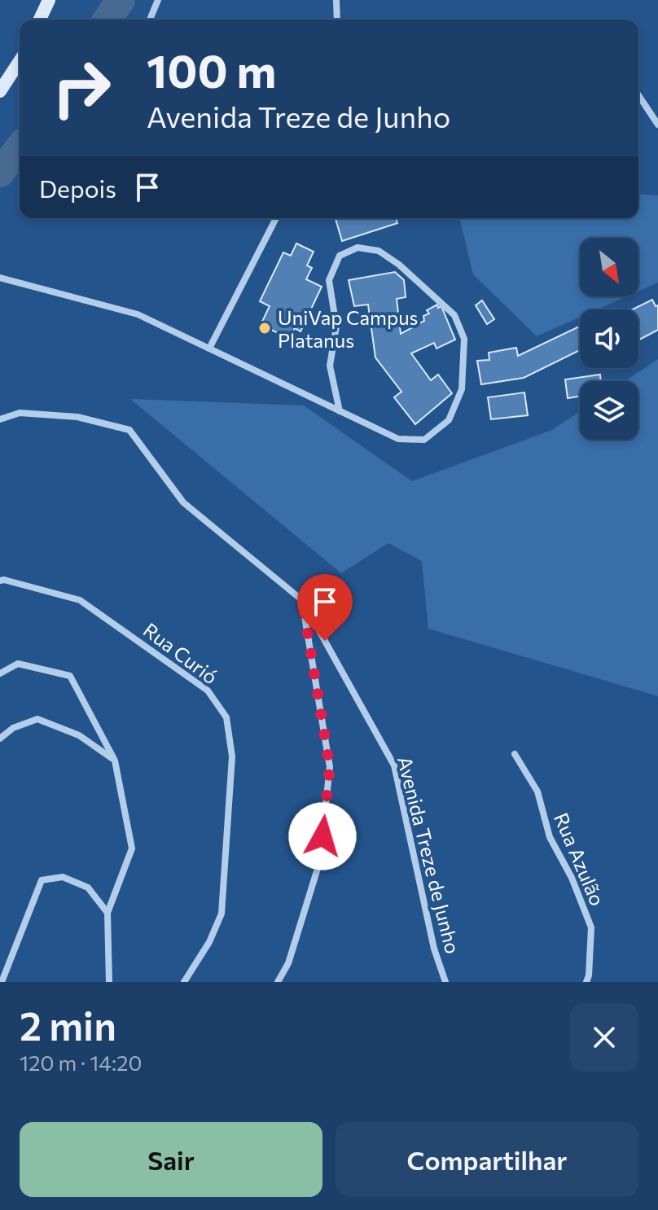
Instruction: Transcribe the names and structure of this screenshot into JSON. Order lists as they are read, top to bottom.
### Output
{
  "streets": {
    "street": ["Rua Curió", "Avenida Treze de Junho", "Rua Azulão"]
  },
  "places": ["UniVap Campus Platanus"],
  "north": "bottom right",
  "page": {
    "turn": ["100 m", "Avenida Treze de Junho"],
    "then": "Depois",
    "heading": ["2 min", "120 m · 14:20"],
    "buttons": ["Sair", "Compartilhar"]
  }
}
